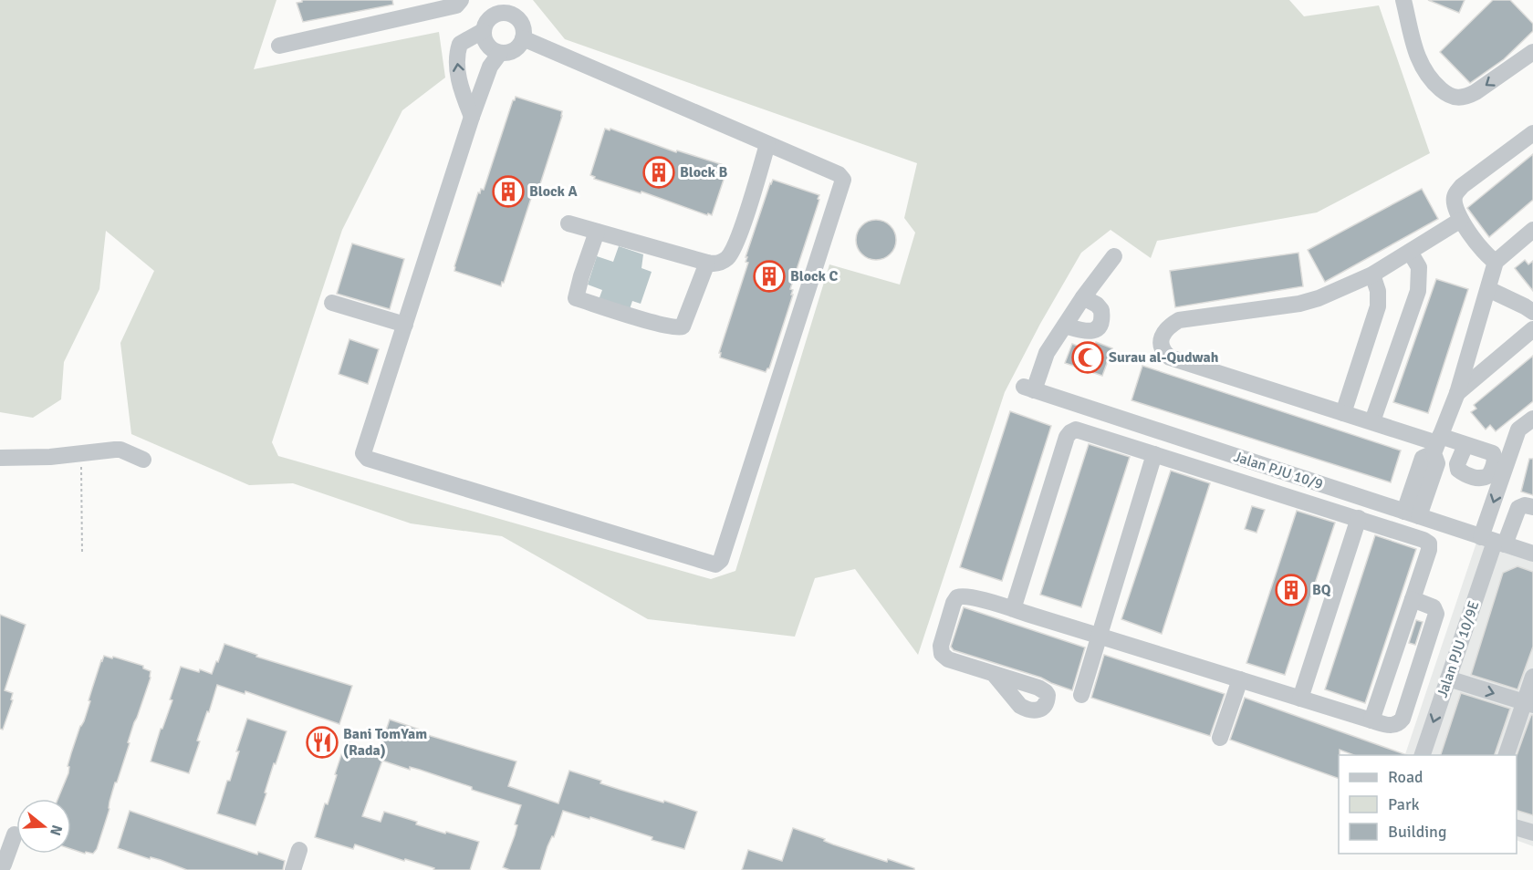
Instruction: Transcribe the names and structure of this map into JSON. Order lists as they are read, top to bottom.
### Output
{
  "streets": {
    "street": ["Jalan PJU 10/9", "Jalan PJU 10/9E"]
  },
  "crossings": [
    ["Jalan PJU 10/9", "Jalan PJU 10/9E"]
  ],
  "places": {
    "building": [
      "Block B",
      "Block A",
      "Block C",
      "BQ"
    ],
    "mosque": ["Surau al-Qudwah"],
    "restaurant": ["Bani TomYam (Rada)"]
  },
  "legend": ["Road", "Park", "Building"],
  "north": "right"
}
